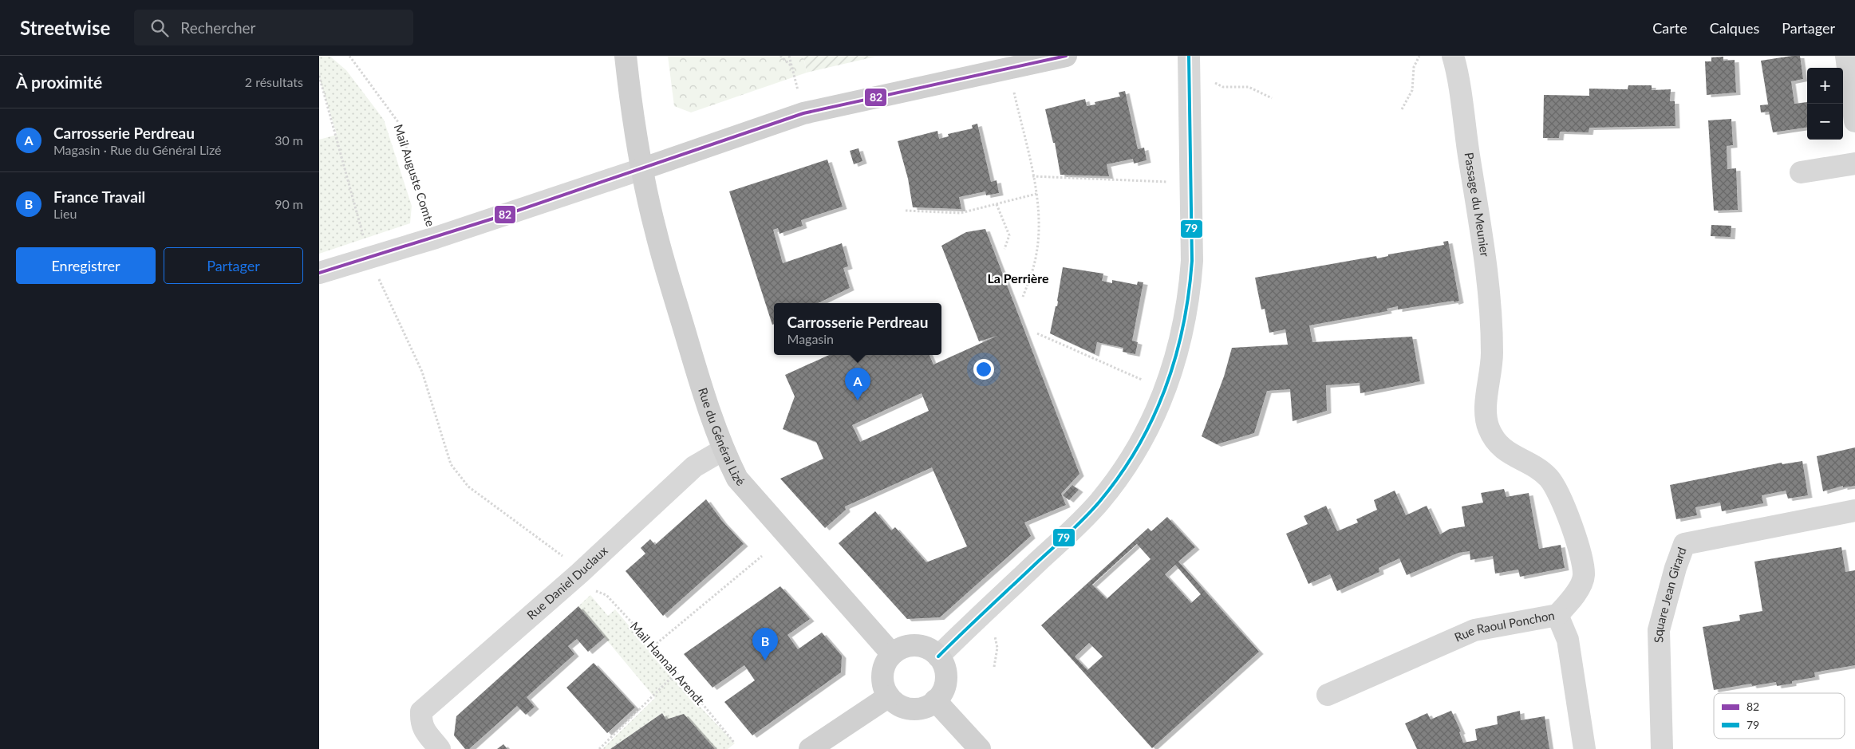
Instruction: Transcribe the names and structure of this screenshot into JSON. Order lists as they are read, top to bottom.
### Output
{
  "streets": {
    "main road": ["Rue du Général Lizé"],
    "street": [
      "Passage du Meunier",
      "Rue Daniel Duclaux",
      "Square Jean Girard",
      "Rue Raoul Ponchon"
    ],
    "path": ["Mail Auguste Comte", "Mail Hannah Arendt"]
  },
  "crossings": [
    ["Passage du Meunier", "Rue Raoul Ponchon"],
    ["Rue du Général Lizé", "Rue Daniel Duclaux"]
  ],
  "districts": ["La Perrière"],
  "lines": ["transit line 82", "transit line 79"],
  "legend": ["82", "79"],
  "page": {
    "header": "Streetwise",
    "search": "Rechercher",
    "nav": ["Carte", "Calques", "Partager"],
    "heading": ["À proximité", "2 résultats"],
    "map_buttons": ["+", "−"],
    "list": [
      {
        "mark": "A",
        "name": "Carrosserie Perdreau",
        "note": "Magasin · Rue du Général Lizé",
        "value": "30 m"
      },
      {
        "mark": "B",
        "name": "France Travail",
        "note": "Lieu",
        "value": "90 m"
      }
    ],
    "buttons": ["Enregistrer", "Partager"],
    "popup": ["Carrosserie Perdreau", "Magasin"],
    "pins": ["A", "B"]
  }
}
